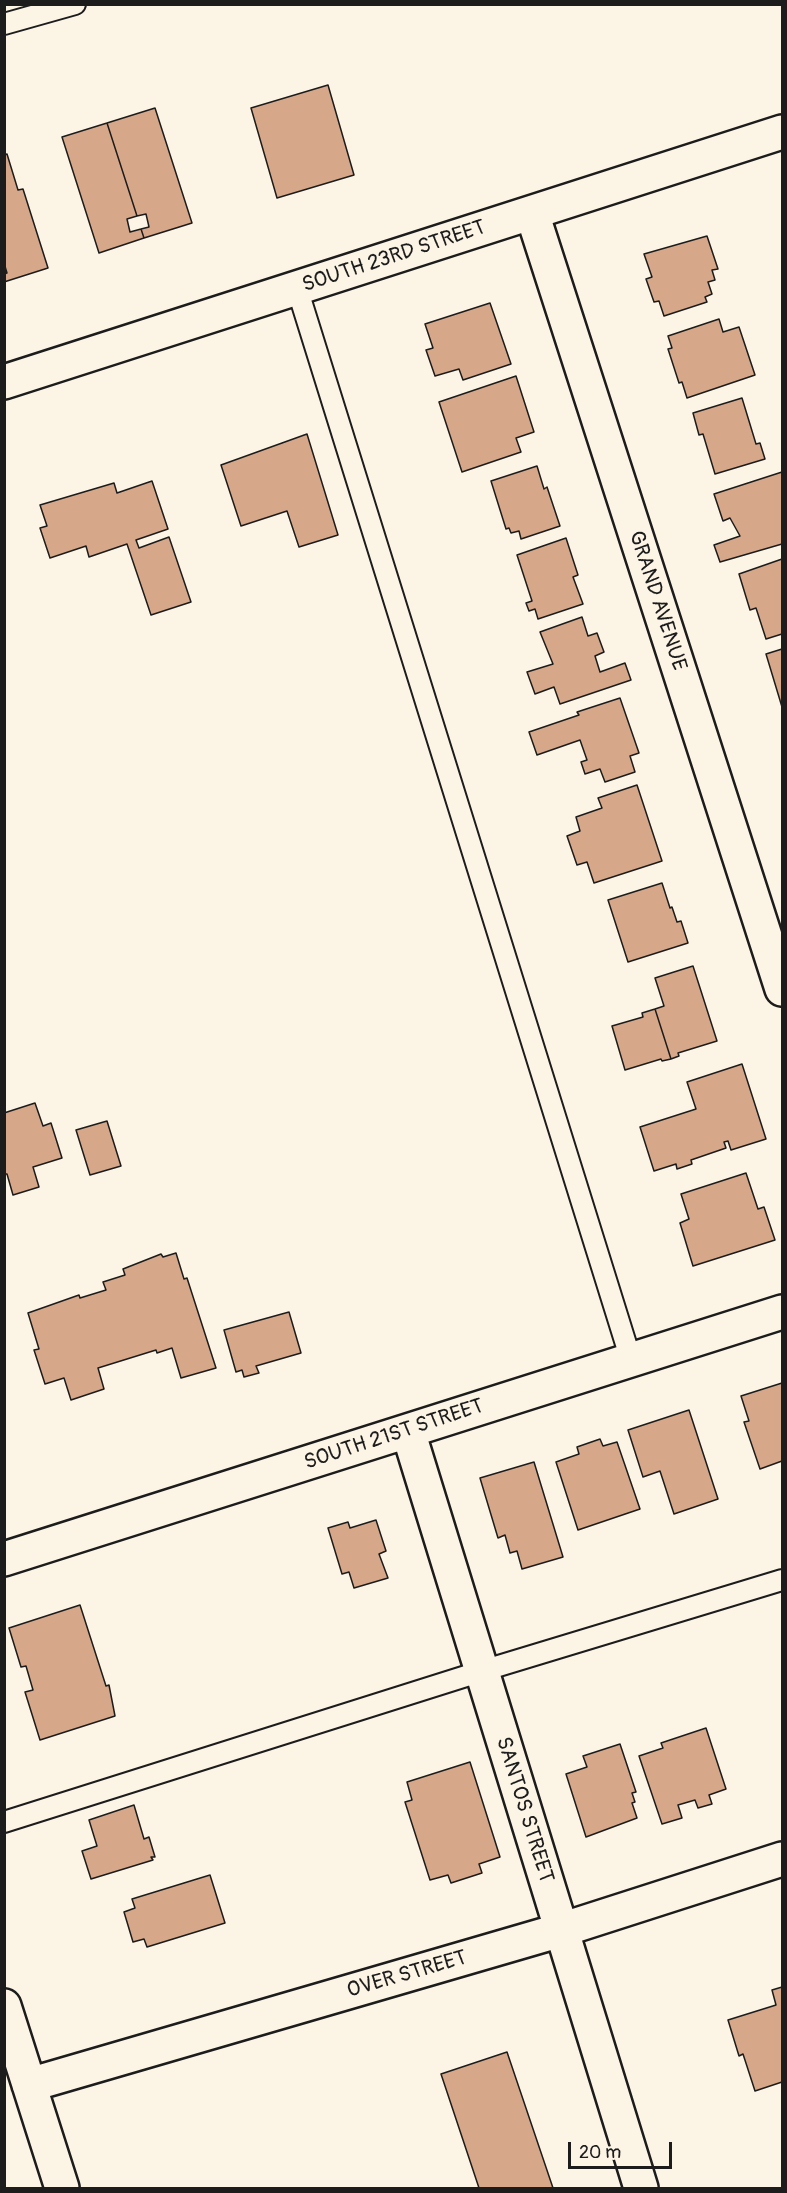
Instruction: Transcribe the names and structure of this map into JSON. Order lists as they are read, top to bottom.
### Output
{
  "streets": {
    "street": [
      "SOUTH 23RD STREET",
      "GRAND AVENUE",
      "SOUTH 21ST STREET",
      "SANTOS STREET",
      "OVER STREET"
    ]
  },
  "crossings": [
    ["SOUTH 23RD STREET", "GRAND AVENUE"],
    ["SOUTH 21ST STREET", "SANTOS STREET"],
    ["SANTOS STREET", "OVER STREET"]
  ],
  "scale_bar": "20 m"
}
